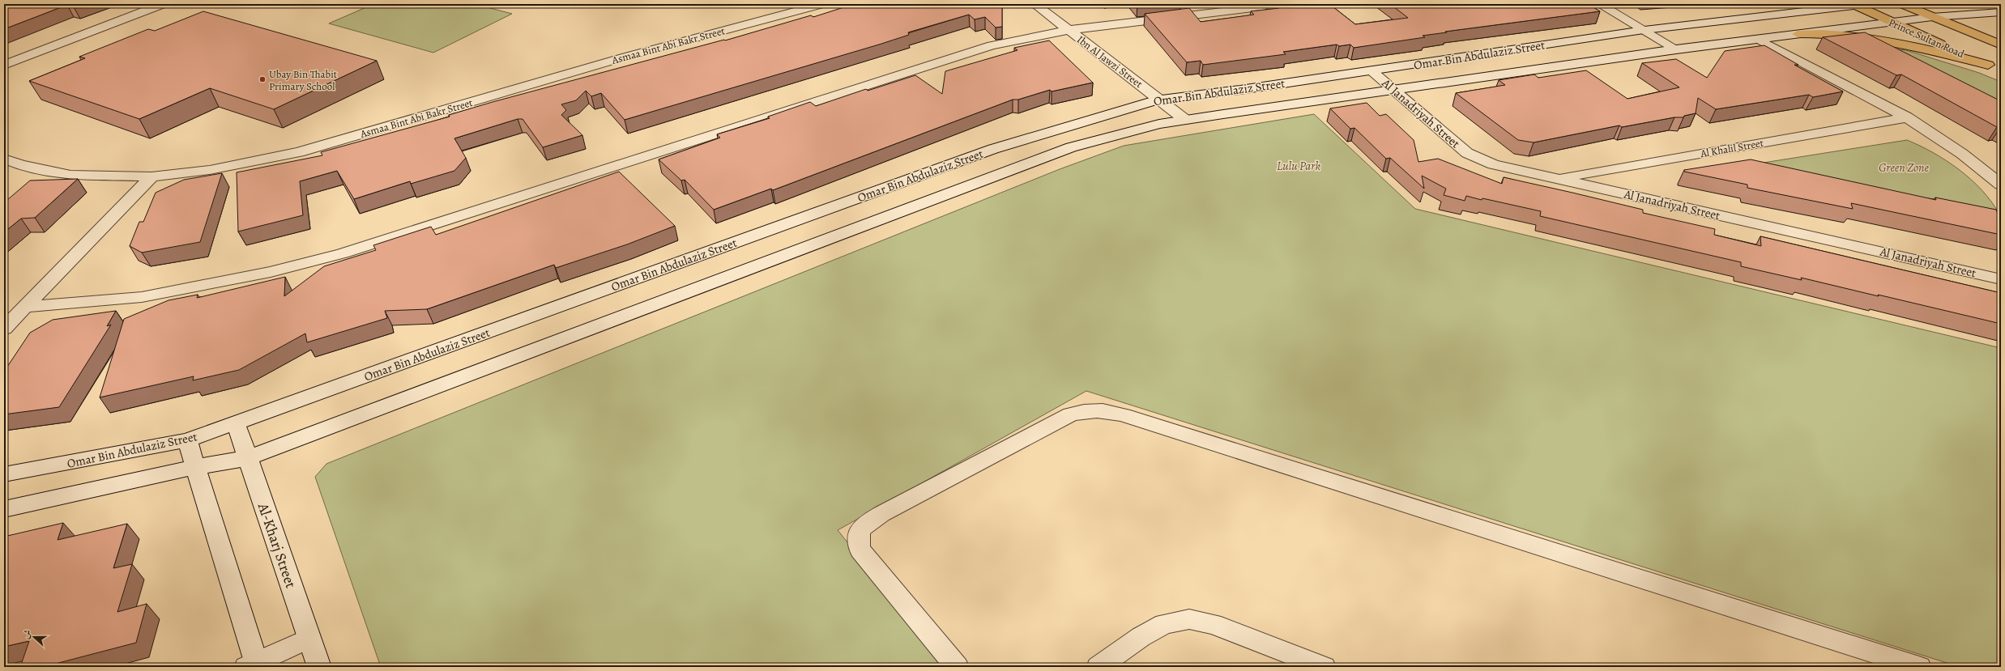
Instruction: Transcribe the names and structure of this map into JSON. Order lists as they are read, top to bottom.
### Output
{
  "streets": {
    "main road": ["Prince Sultan Road"],
    "street": [
      "Asmaa Bint Abi Bakr Street",
      "Omar Bin Abdulaziz Street",
      "Ibn Al Jawzi Street",
      "Al Janadriyah Street",
      "Al Khalil Street",
      "Al-Kharj Street"
    ]
  },
  "crossings": [
    ["Prince Sultan Road", "Omar Bin Abdulaziz Street"],
    ["Omar Bin Abdulaziz Street", "Ibn Al Jawzi Street"],
    ["Omar Bin Abdulaziz Street", "Al Janadriyah Street"],
    ["Omar Bin Abdulaziz Street", "Al-Kharj Street"],
    ["Al Janadriyah Street", "Al Khalil Street"]
  ],
  "parks": ["Lulu Park", "Green Zone"],
  "places": ["Ubay Bin Thabit Primary School"],
  "north": "left"
}
